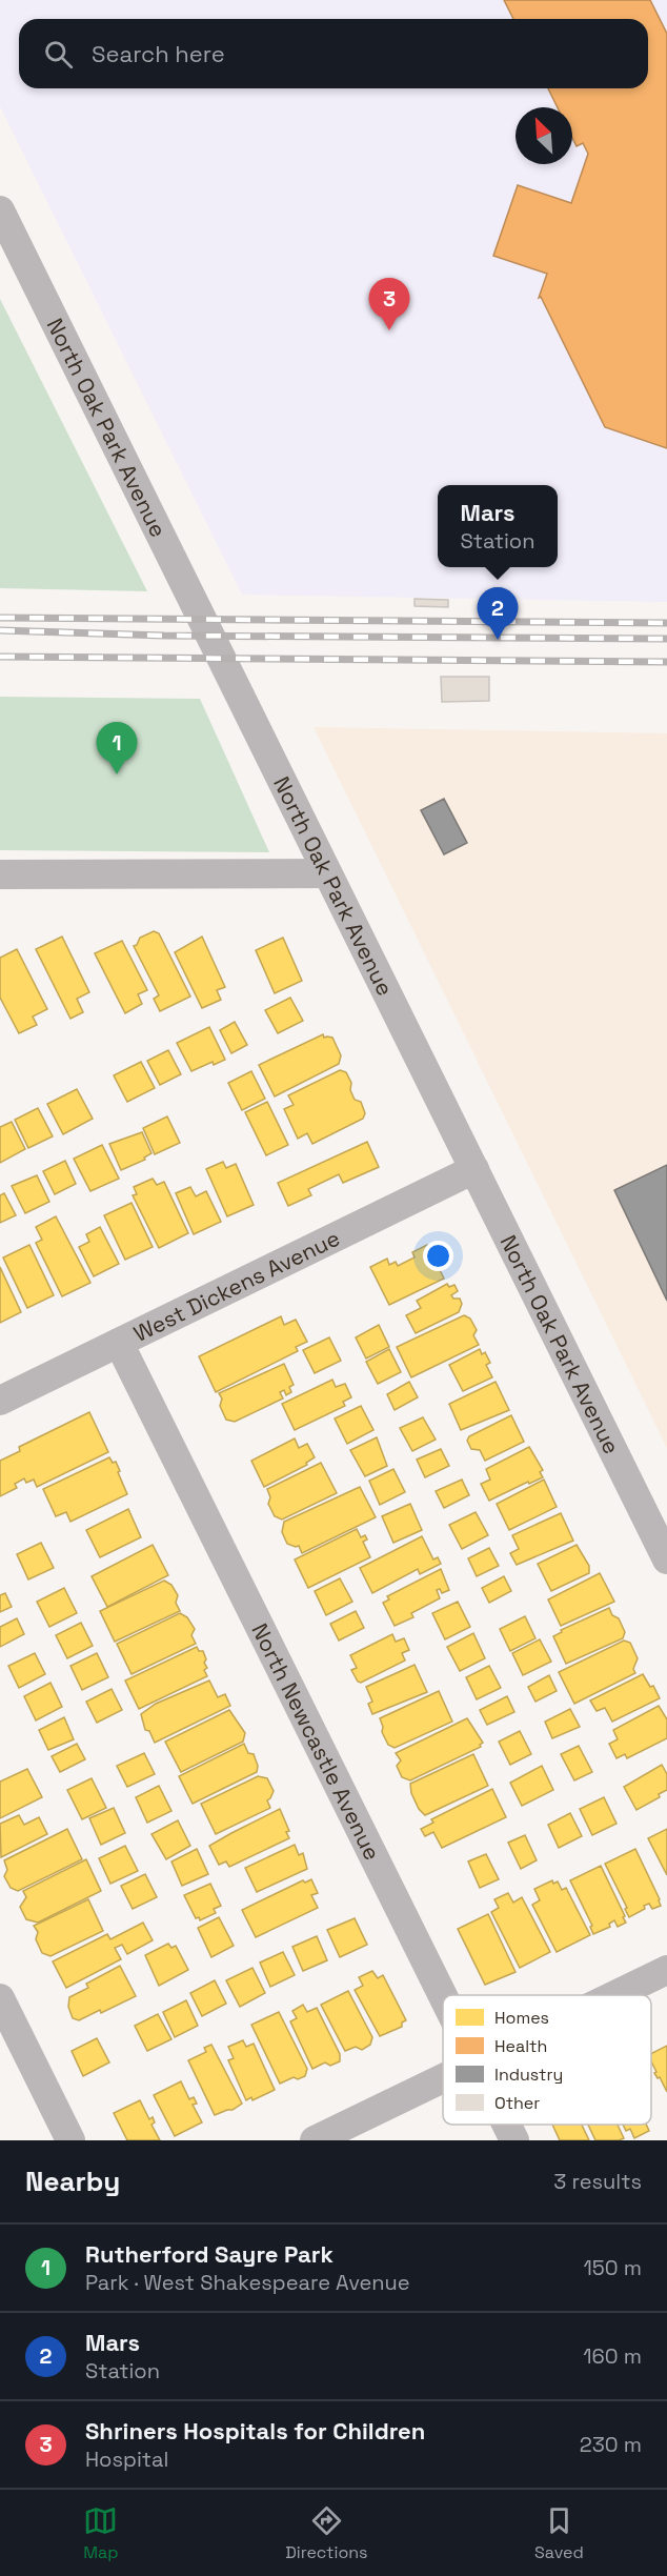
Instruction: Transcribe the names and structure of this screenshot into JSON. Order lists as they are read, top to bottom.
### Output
{
  "streets": {
    "street": ["North Oak Park Avenue", "West Dickens Avenue", "North Newcastle Avenue"]
  },
  "crossings": [
    ["North Oak Park Avenue", "West Dickens Avenue"],
    ["West Dickens Avenue", "North Newcastle Avenue"]
  ],
  "legend": [
    "Homes",
    "Health",
    "Industry",
    "Other"
  ],
  "north": "top left",
  "page": {
    "search": "Search here",
    "pins": ["3", "2", "1"],
    "popup": ["Mars", "Station"],
    "heading": ["Nearby", "3 results"],
    "list": [
      {
        "mark": "1",
        "name": "Rutherford Sayre Park",
        "note": "Park · West Shakespeare Avenue",
        "value": "150 m"
      },
      {
        "mark": "2",
        "name": "Mars",
        "note": "Station",
        "value": "160 m"
      },
      {
        "mark": "3",
        "name": "Shriners Hospitals for Children",
        "note": "Hospital",
        "value": "230 m"
      }
    ],
    "nav": ["Map", "Directions", "Saved"]
  }
}
